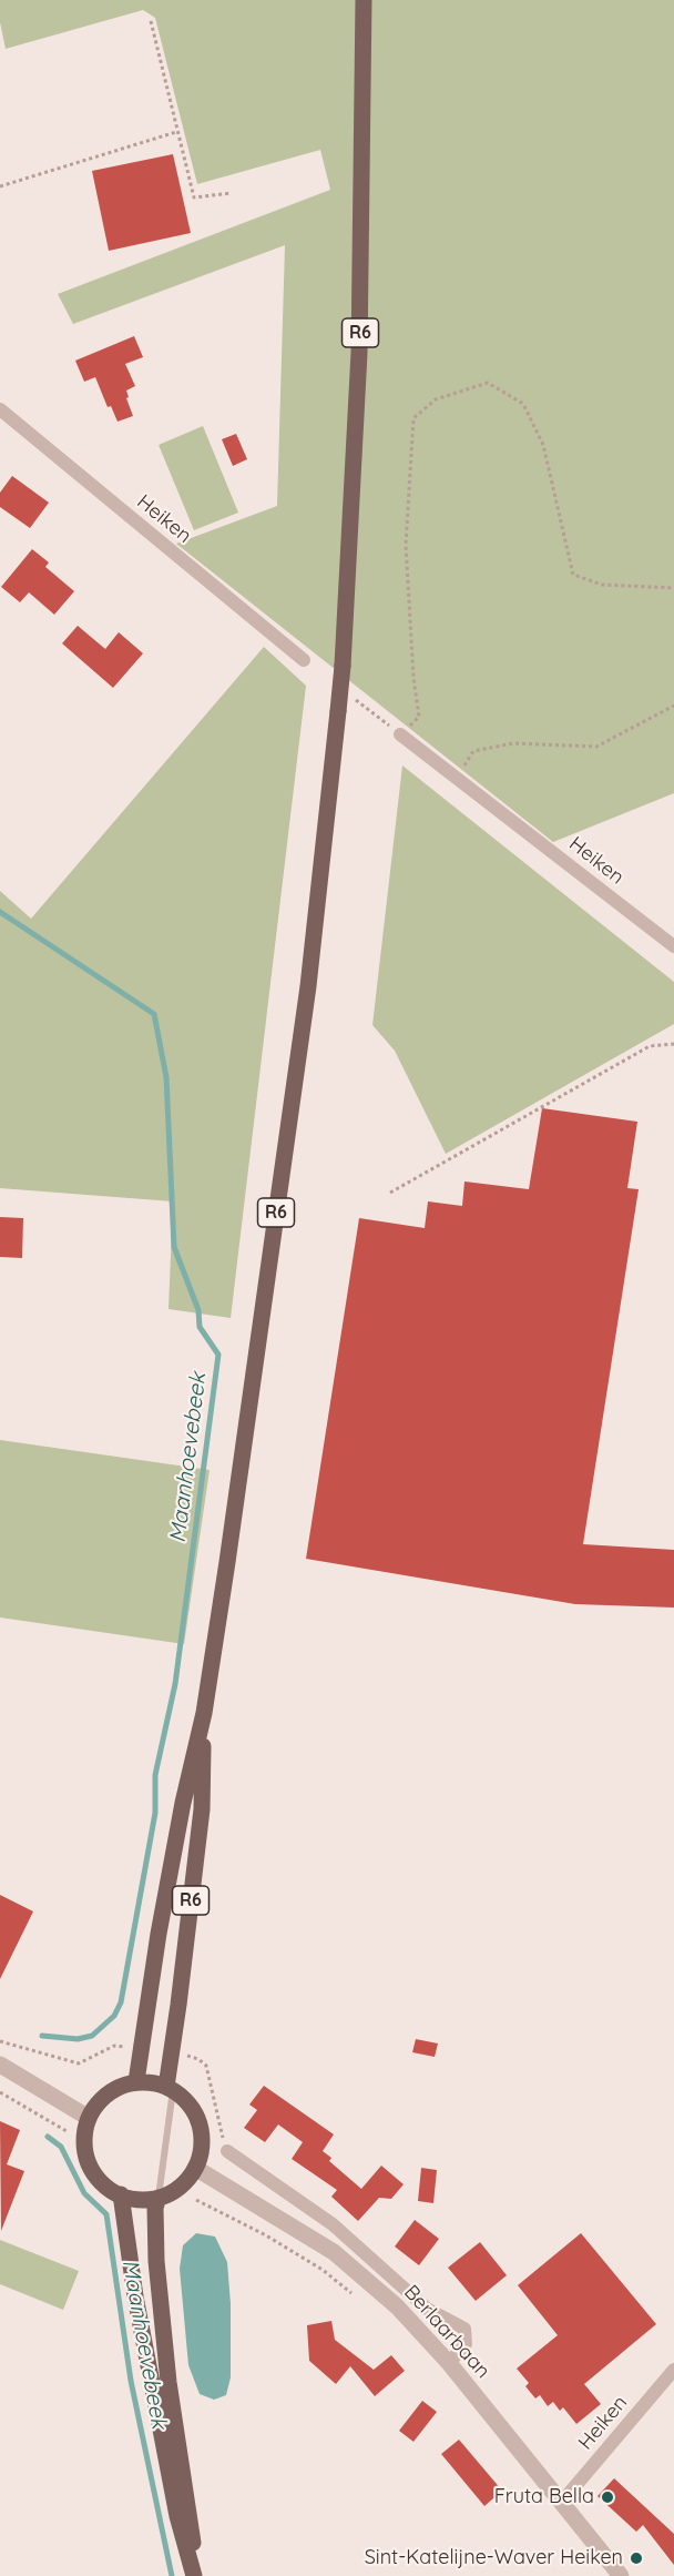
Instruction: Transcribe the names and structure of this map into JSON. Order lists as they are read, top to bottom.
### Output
{
  "streets": {
    "main road": ["R6"],
    "street": ["Heiken", "Berlaarbaan"]
  },
  "crossings": [
    ["Heiken", "Berlaarbaan"]
  ],
  "water": ["Maanhoevebeek"],
  "places": ["Fruta Bella", "Sint-Katelijne-Waver Heiken"]
}
